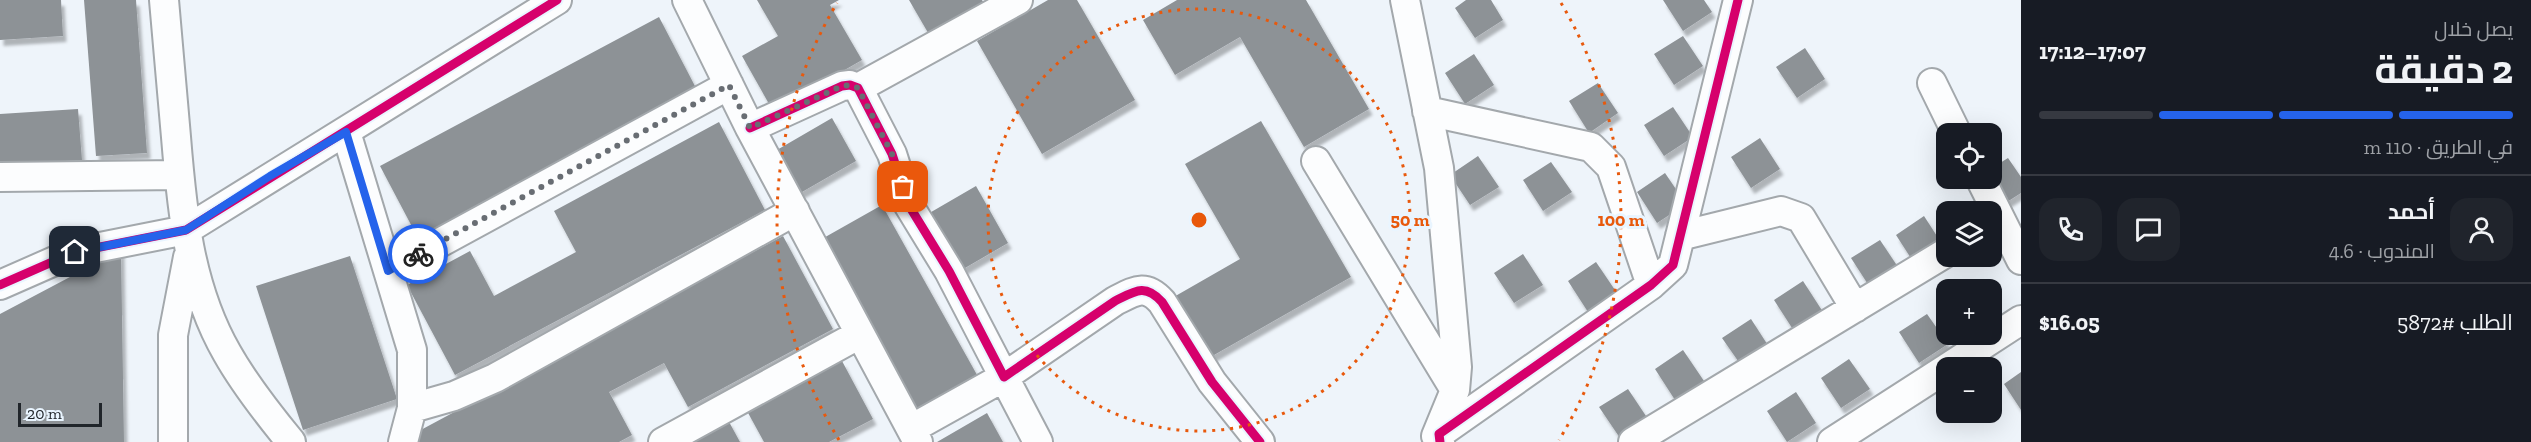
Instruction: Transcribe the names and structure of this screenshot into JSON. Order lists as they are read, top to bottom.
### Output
{
  "scale_bar": "20 m",
  "page": {
    "heading": ["2 دقيقة", "يصل خلال", "17:07–17:12"],
    "panel": [
      "أحمد",
      "المندوب · 4.6",
      "الطلب #5872",
      "$16.05"
    ],
    "bar": "في الطريق · 110 m",
    "map_buttons": ["+", "−"],
    "scale": "20 m"
  },
  "rings": ["50 m", "100 m"]
}
